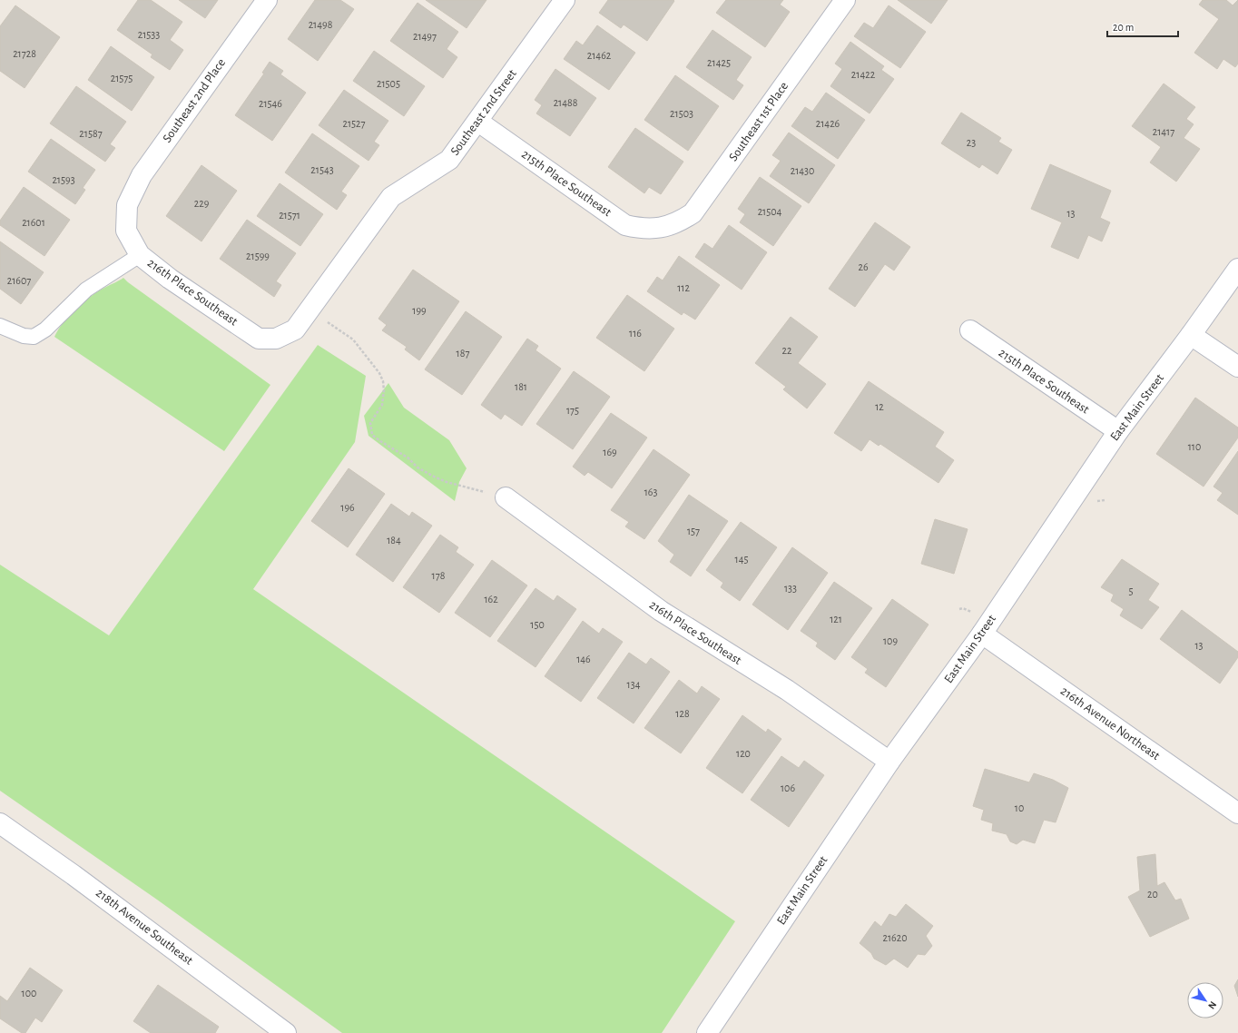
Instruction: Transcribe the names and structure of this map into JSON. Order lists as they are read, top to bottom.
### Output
{
  "streets": {
    "street": [
      "Southeast 2nd Place",
      "Southeast 2nd Street",
      "Southeast 1st Place",
      "215th Place Southeast",
      "216th Place Southeast",
      "East Main Street",
      "216th Avenue Northeast",
      "218th Avenue Southeast"
    ]
  },
  "crossings": [
    ["Southeast 2nd Place", "216th Place Southeast"],
    ["Southeast 2nd Street", "215th Place Southeast"],
    ["Southeast 2nd Street", "216th Place Southeast"],
    ["Southeast 1st Place", "215th Place Southeast"],
    ["215th Place Southeast", "East Main Street"],
    ["216th Place Southeast", "East Main Street"],
    ["East Main Street", "216th Avenue Northeast"]
  ],
  "house_numbers": [
    "21498",
    "21533",
    "21497",
    "21728",
    "21462",
    "21425",
    "21422",
    "21575",
    "21505",
    "21488",
    "21546",
    "21503",
    "21527",
    "21426",
    "21417",
    "21587",
    "23",
    "21543",
    "21430",
    "21593",
    "229",
    "21504",
    "13",
    "21571",
    "21601",
    "21599",
    "26",
    "21607",
    "112",
    "199",
    "116",
    "22",
    "187",
    "181",
    "12",
    "175",
    "110",
    "169",
    "163",
    "196",
    "157",
    "184",
    "145",
    "178",
    "133",
    "5",
    "162",
    "121",
    "150",
    "109",
    "13",
    "146",
    "134",
    "128",
    "120",
    "106",
    "10",
    "20",
    "21620",
    "100"
  ],
  "scale_bar": "20 m",
  "north": "bottom right"
}
